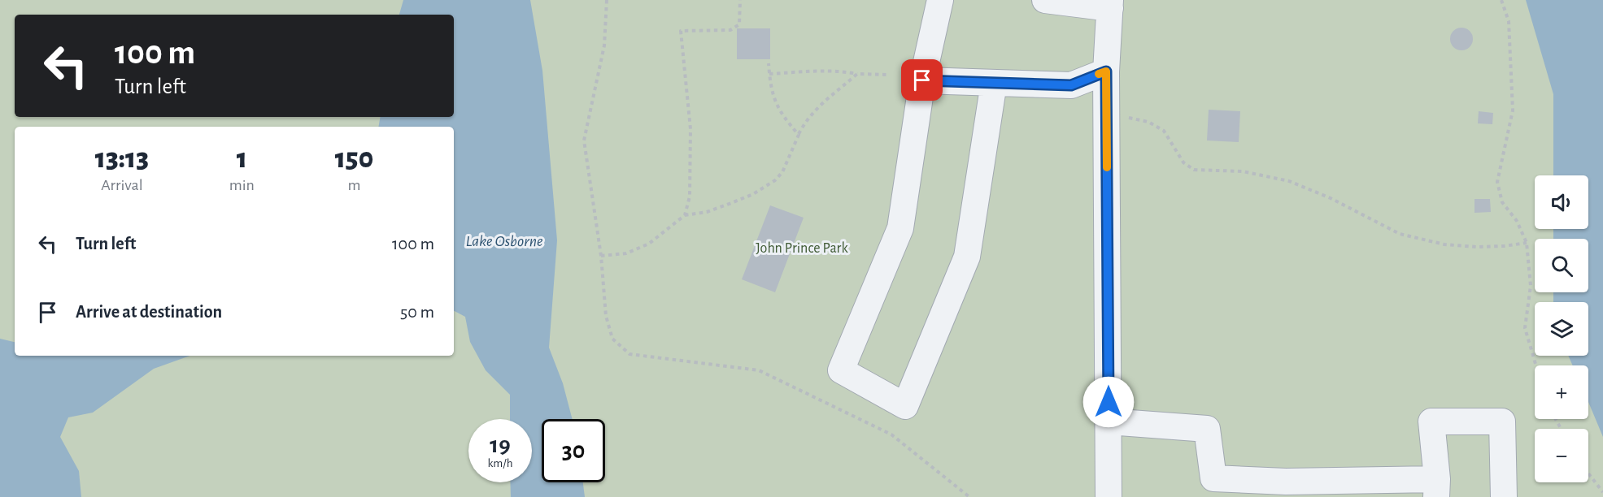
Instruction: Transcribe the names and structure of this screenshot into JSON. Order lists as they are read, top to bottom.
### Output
{
  "water": ["Lake Osborne"],
  "parks": ["John Prince Park"],
  "page": {
    "turn": ["100 m", "Turn left"],
    "eta": [
      "13:13",
      "Arrival",
      "1",
      "min",
      "150",
      "m"
    ],
    "map_buttons": ["+", "−"],
    "list": [
      {
        "name": "Turn left",
        "value": "100 m"
      },
      {
        "name": "Arrive at destination",
        "value": "50 m"
      }
    ],
    "speed": "19 km/h",
    "limit": "30"
  }
}
